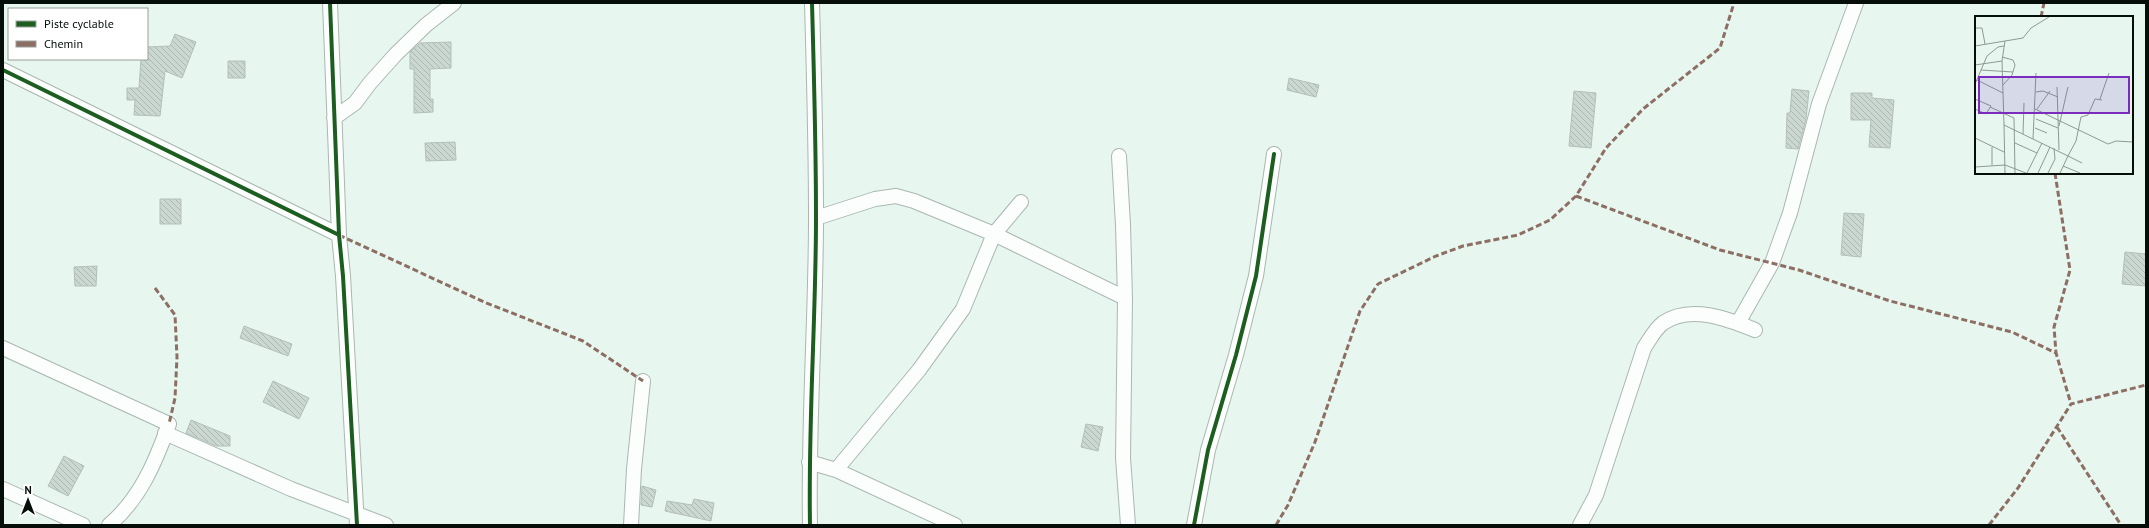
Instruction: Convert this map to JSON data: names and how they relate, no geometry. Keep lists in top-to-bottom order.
{
  "legend": ["Piste cyclable", "Chemin"],
  "north": "top"
}
